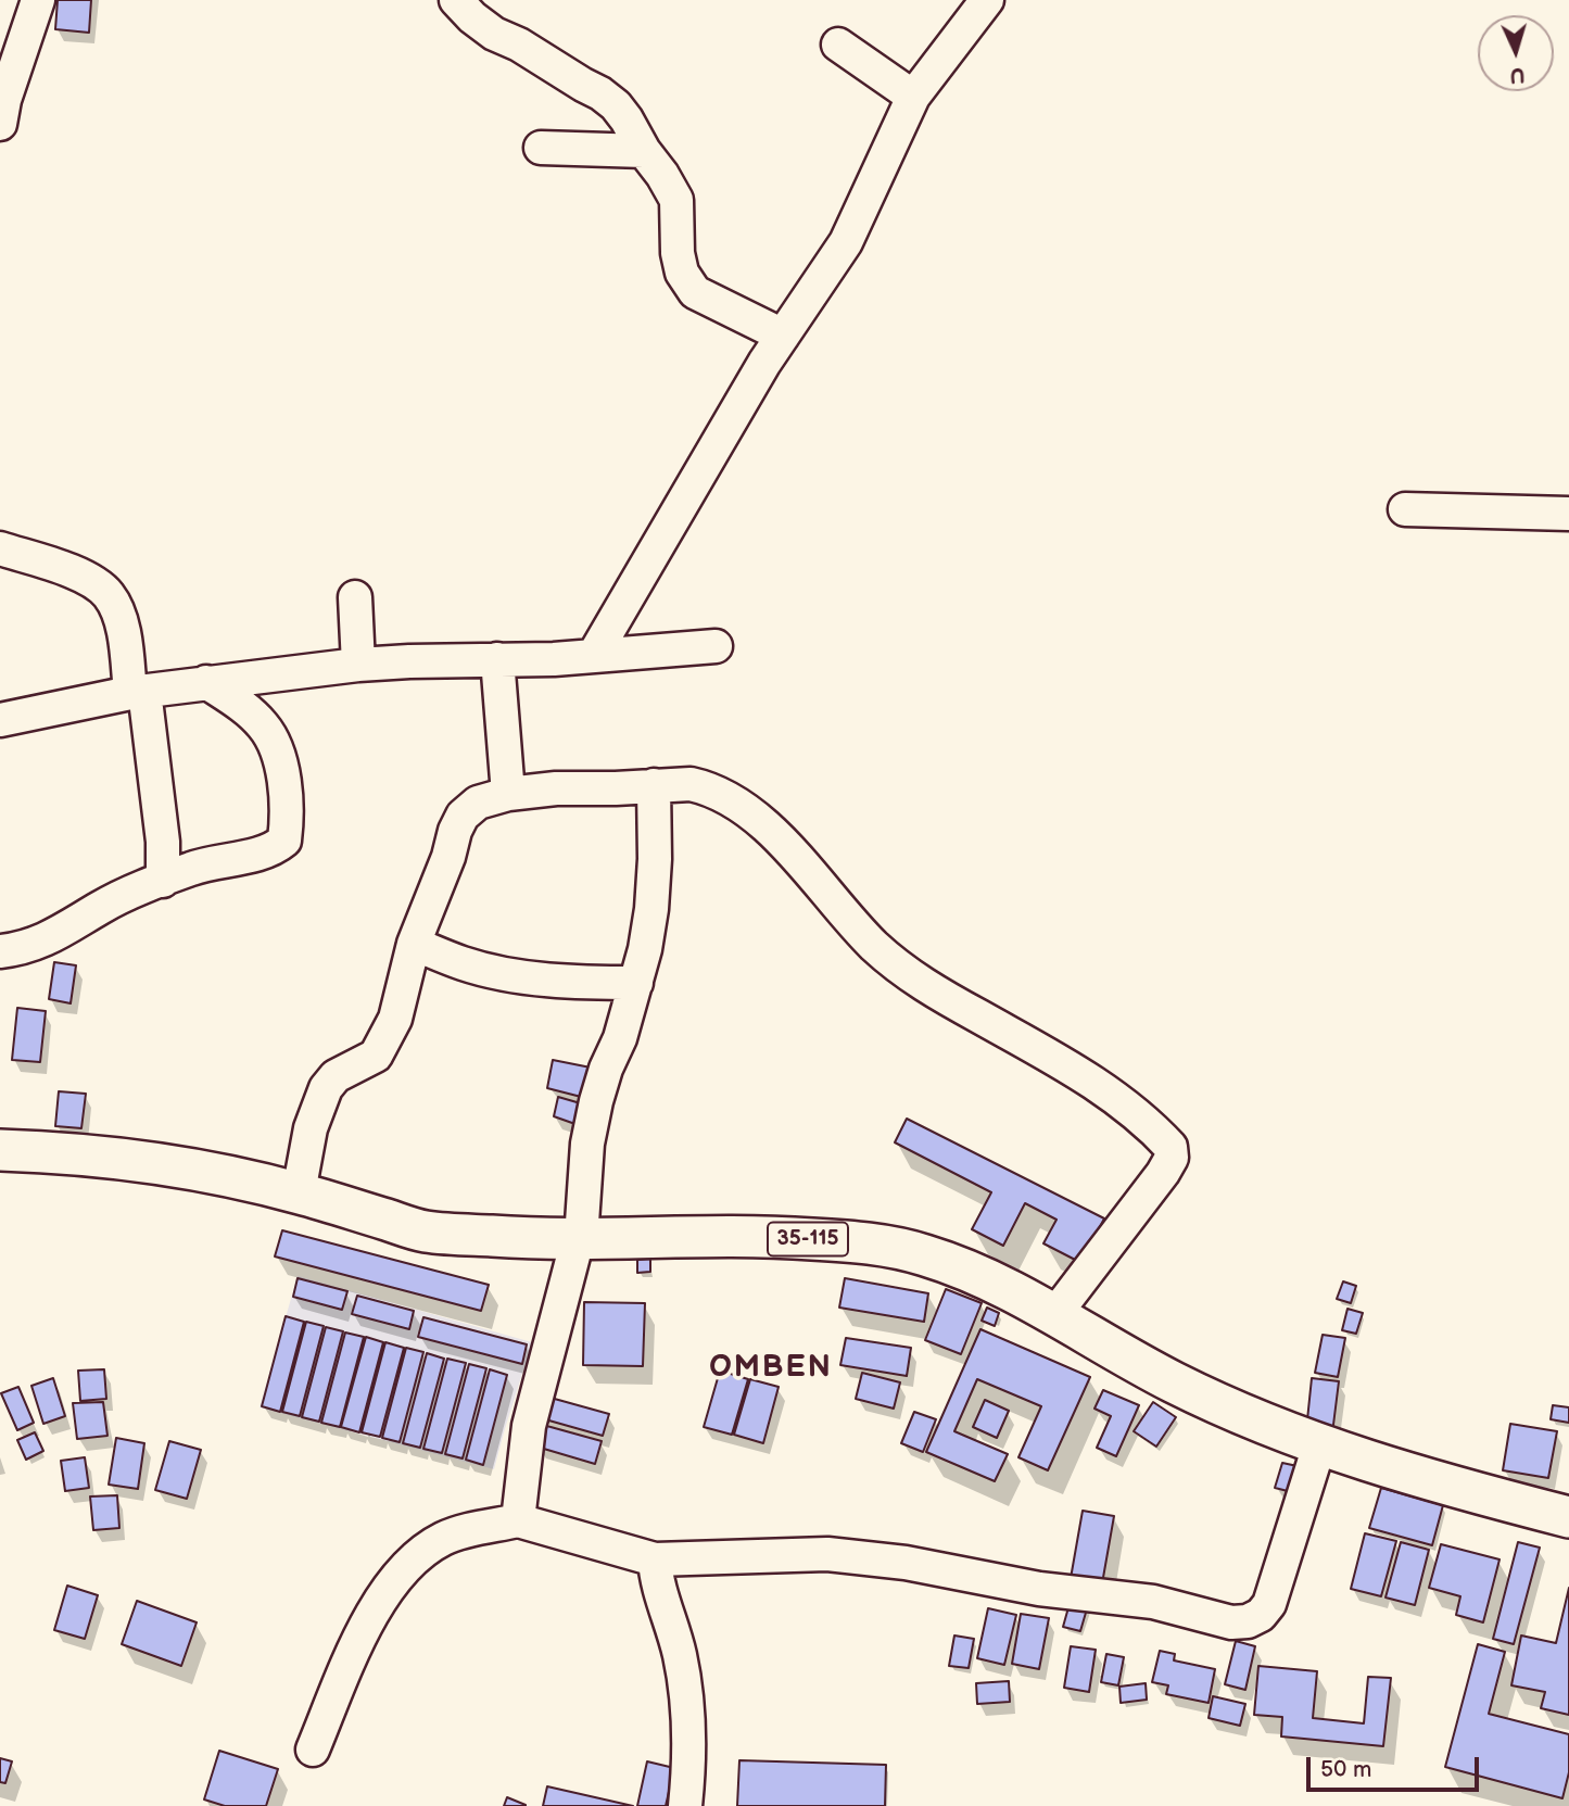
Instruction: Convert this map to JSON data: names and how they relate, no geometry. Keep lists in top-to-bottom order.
{
  "streets": {
    "main road": ["35-115"]
  },
  "districts": ["OMBEN"],
  "scale_bar": "50 m",
  "north": "bottom"
}
